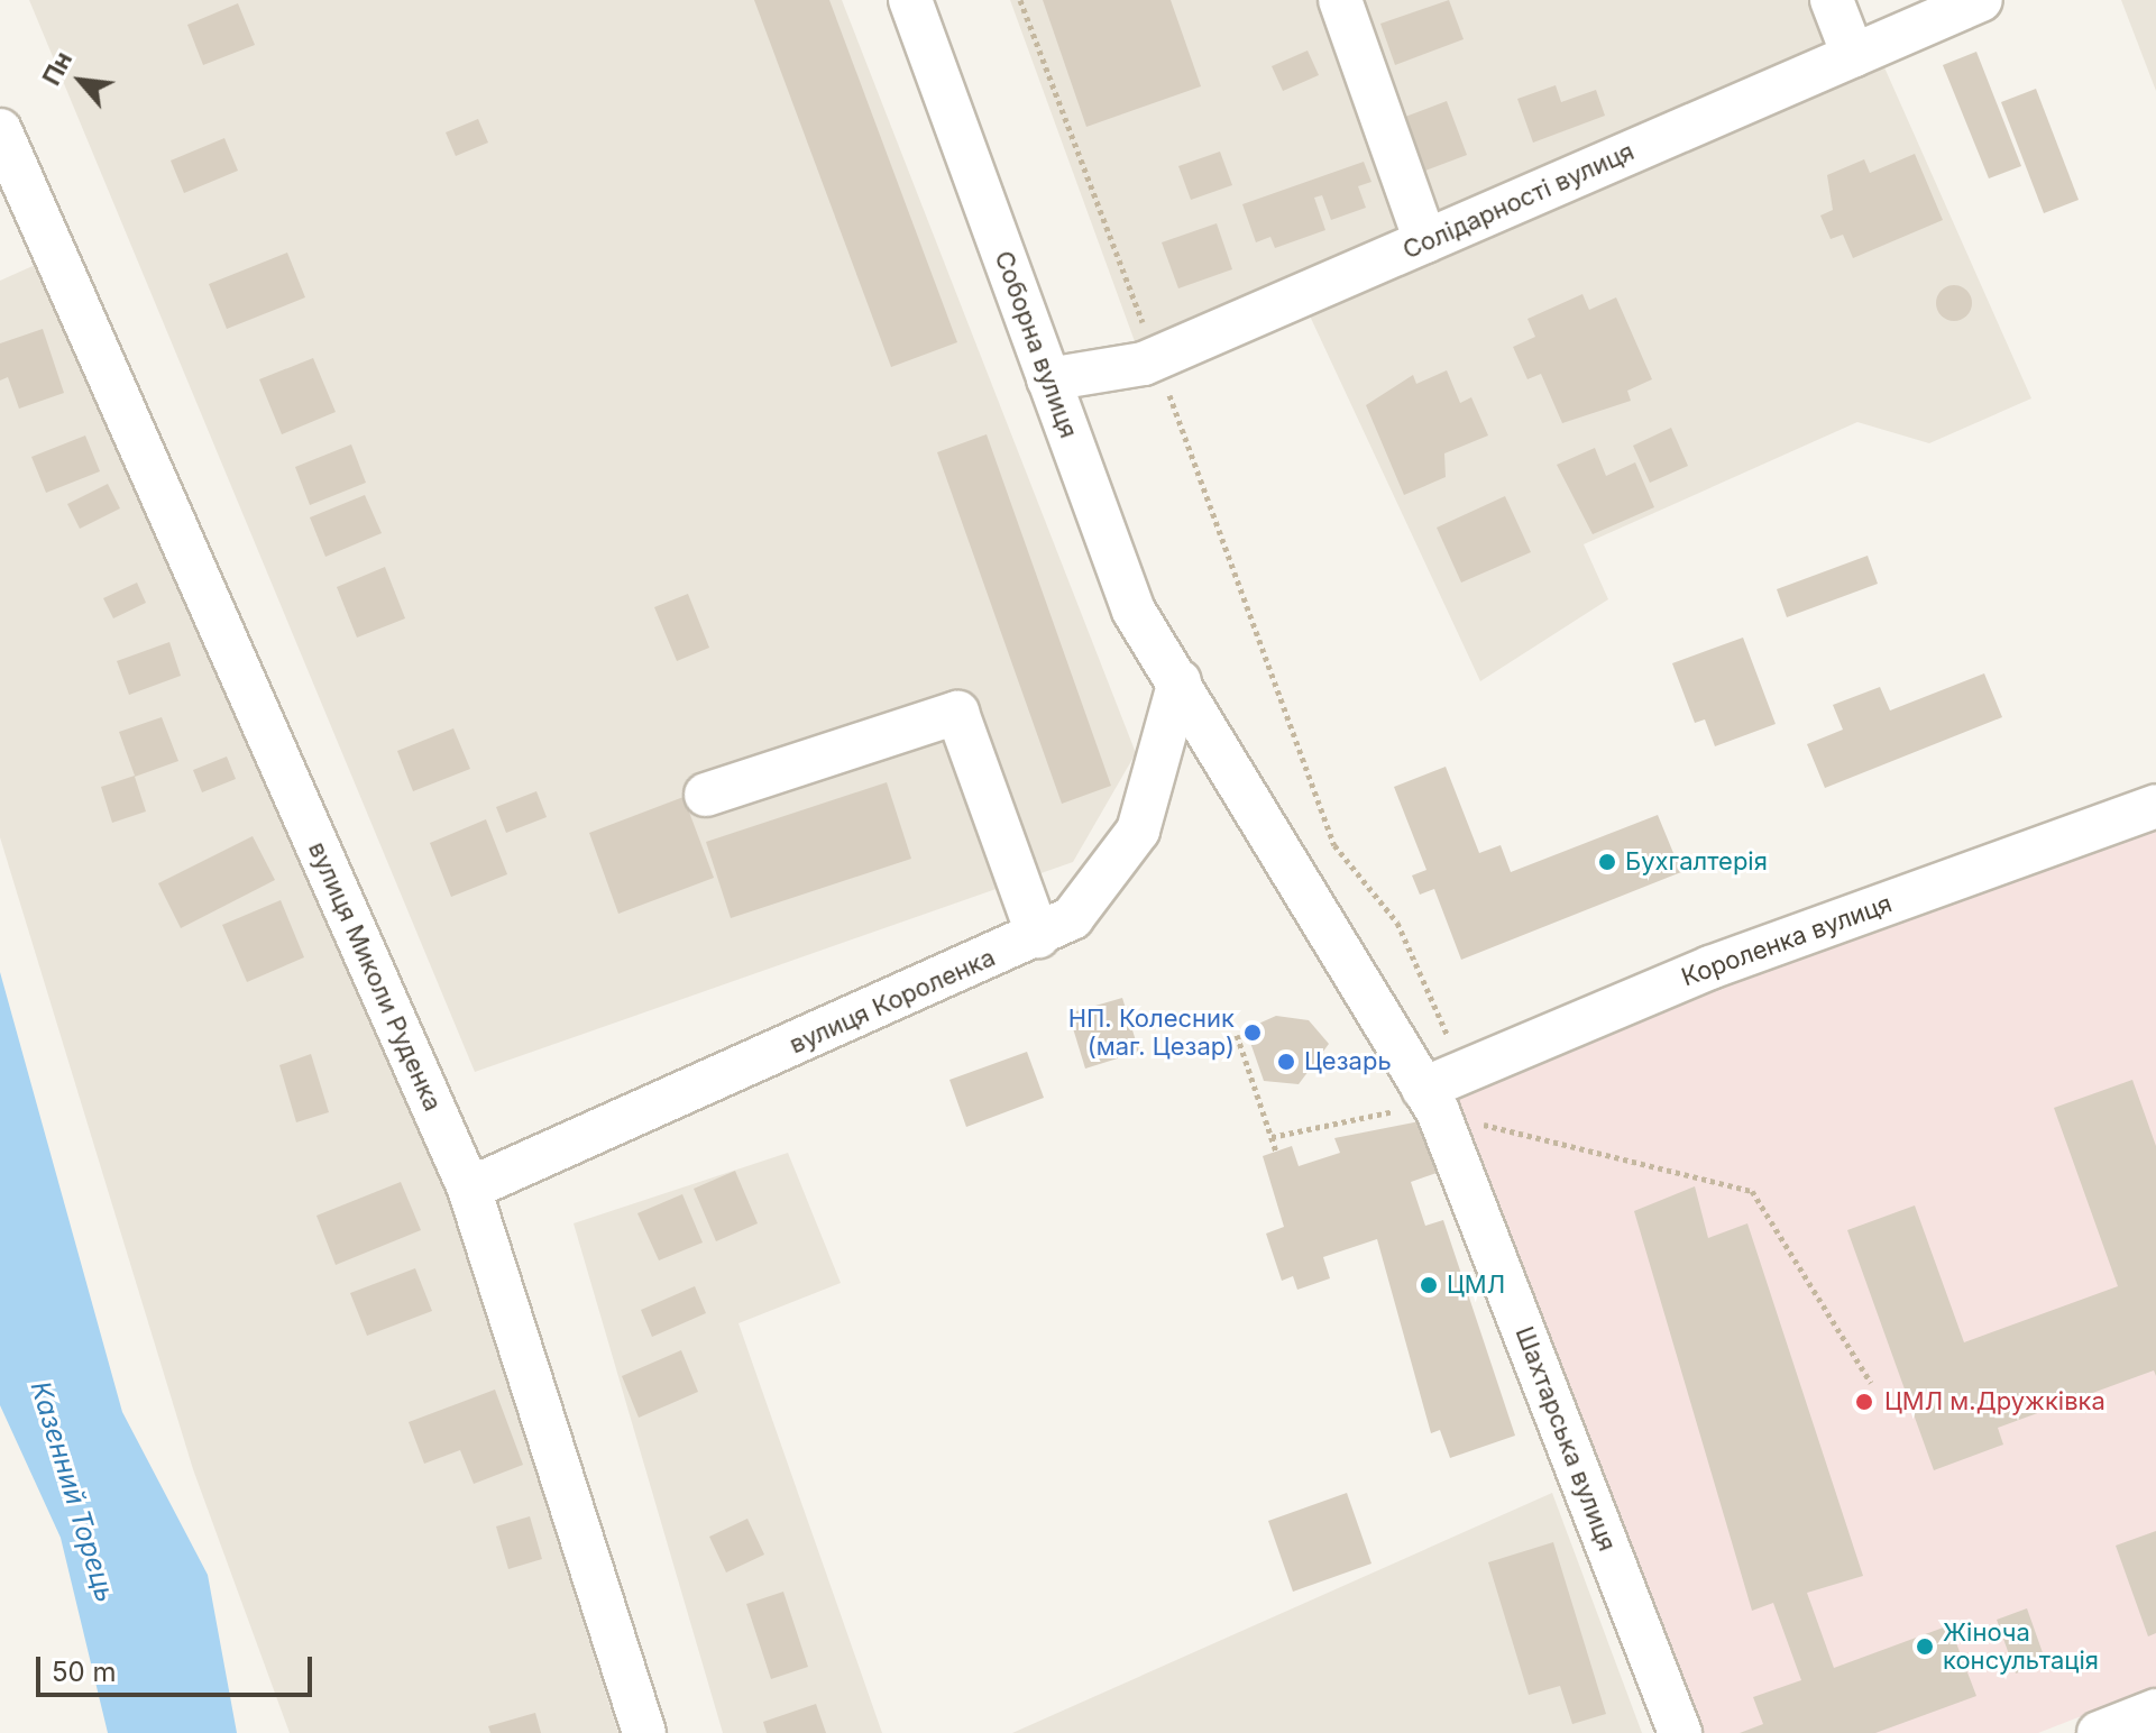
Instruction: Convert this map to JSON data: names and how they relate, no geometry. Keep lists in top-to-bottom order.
{
  "streets": {
    "street": [
      "Солідарності вулиця",
      "Соборна вулиця",
      "Короленка вулиця",
      "вулиця Миколи Руденка",
      "вулиця Короленка",
      "Шахтарська вулиця"
    ]
  },
  "crossings": [
    ["Солідарності вулиця", "Соборна вулиця"],
    ["Соборна вулиця", "вулиця Короленка"],
    ["Соборна вулиця", "Шахтарська вулиця"],
    ["Короленка вулиця", "Шахтарська вулиця"],
    ["вулиця Миколи Руденка", "вулиця Короленка"],
    ["вулиця Короленка", "Шахтарська вулиця"]
  ],
  "water": ["Казенний Торець"],
  "places": [
    "Бухгалтерія",
    "НП. Колесник (маг. Цезар)",
    "Цезарь",
    "ЦМЛ",
    "ЦМЛ м.Дружківка",
    "Жіноча консультація"
  ],
  "scale_bar": "50 m",
  "north": "top left"
}
